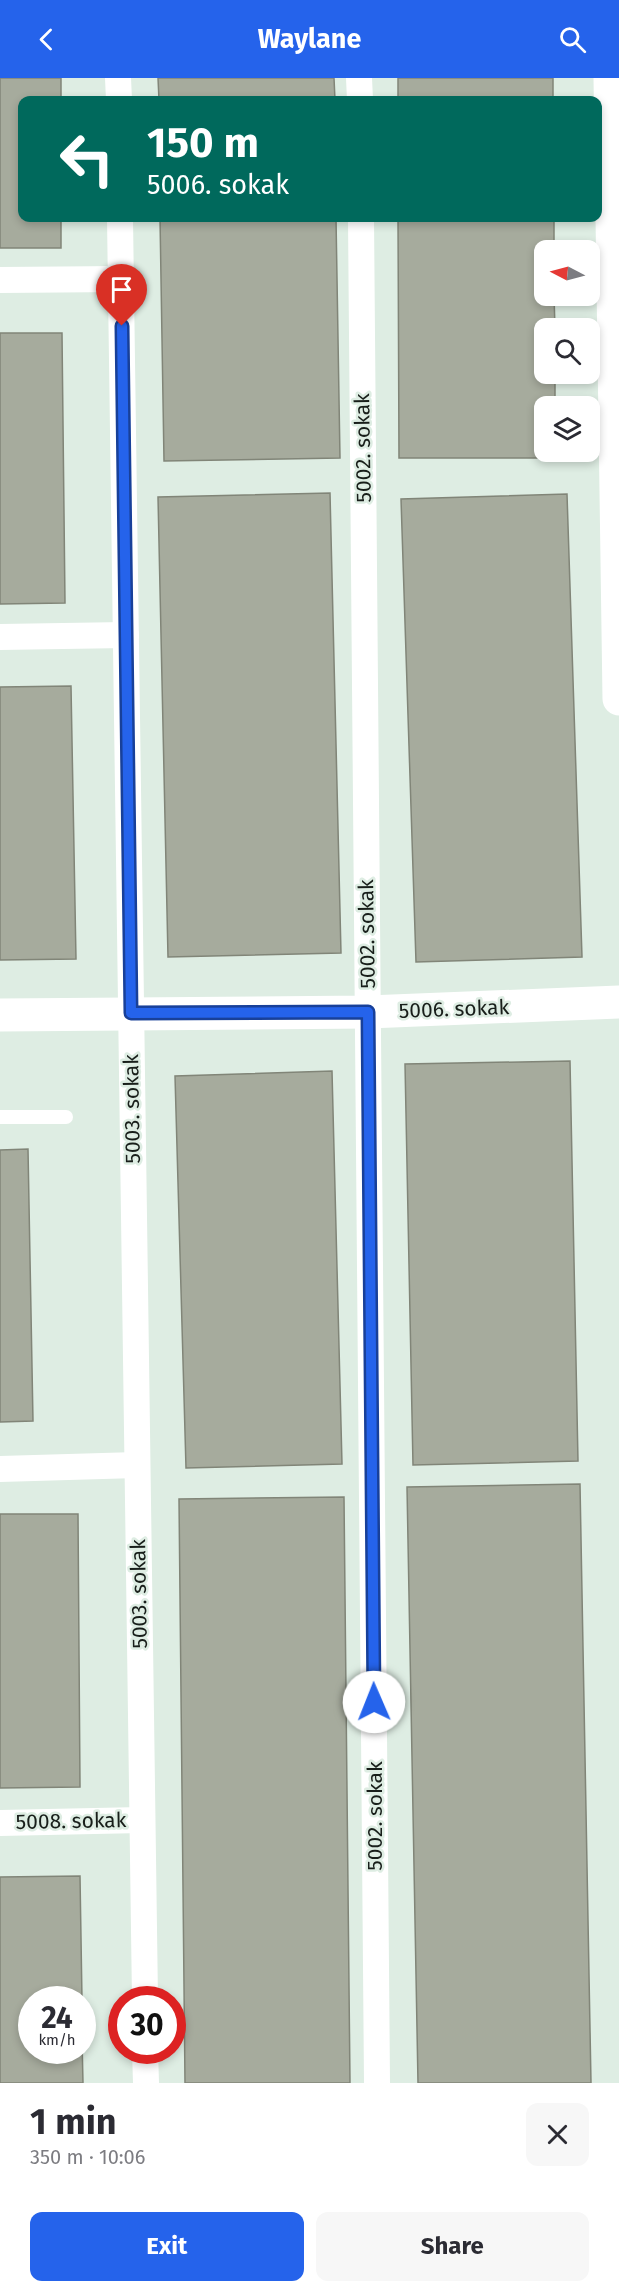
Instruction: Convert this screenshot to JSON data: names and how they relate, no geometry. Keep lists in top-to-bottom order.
{
  "streets": {
    "street": [
      "5002. sokak",
      "5006. sokak",
      "5003. sokak",
      "5008. sokak"
    ]
  },
  "crossings": [
    ["5002. sokak", "5006. sokak"],
    ["5006. sokak", "5003. sokak"],
    ["5003. sokak", "5008. sokak"]
  ],
  "north": "left",
  "page": {
    "header": "Waylane",
    "turn": ["150 m", "5006. sokak"],
    "speed": "24 km/h",
    "limit": "30",
    "heading": ["1 min", "350 m · 10:06"],
    "buttons": ["Exit", "Share"]
  }
}
